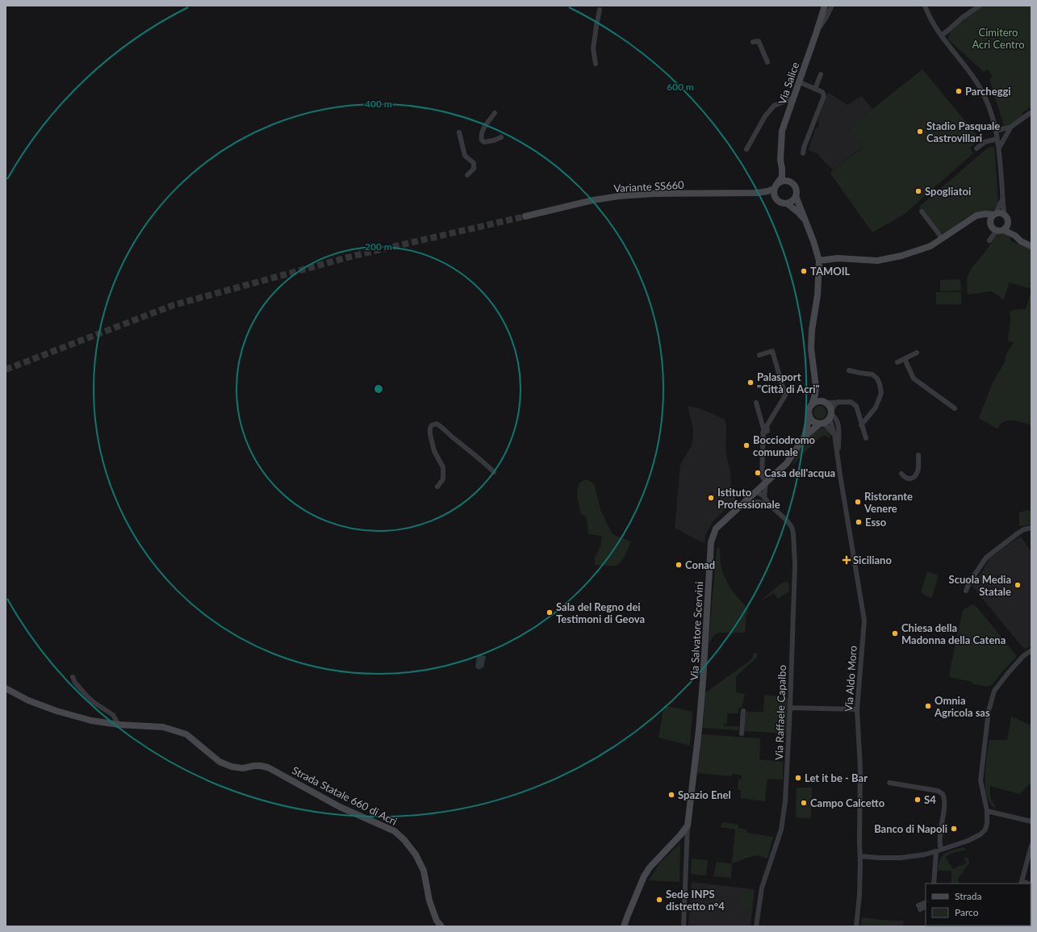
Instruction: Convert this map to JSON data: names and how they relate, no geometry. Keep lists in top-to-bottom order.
{
  "streets": {
    "main road": [
      "Via Salice",
      "Variante SS660",
      "Via Salvatore Scervini",
      "Strada Statale 660 di Acri"
    ],
    "street": ["Via Aldo Moro", "Via Raffaele Capalbo"]
  },
  "parks": ["Cimitero Acri Centro"],
  "places": {
    "other": [
      "Parcheggi",
      "Stadio Pasquale Castrovillari",
      "Spogliatoi",
      "TAMOIL",
      "Palasport \"Città di Acri\"",
      "Bocciodromo comunale",
      "Casa dell'acqua",
      "Istituto Professionale",
      "Ristorante Venere",
      "Esso",
      "Conad",
      "Scuola Media Statale",
      "Sala del Regno dei Testimoni di Geova",
      "Chiesa della Madonna della Catena",
      "Omnia Agricola sas",
      "Let it be - Bar",
      "Spazio Enel",
      "S4",
      "Campo Calcetto",
      "Banco di Napoli",
      "Sede INPS distretto n°4"
    ],
    "health": ["Siciliano"]
  },
  "legend": ["Strada", "Parco"],
  "rings": ["600 m", "400 m", "200 m"]
}
